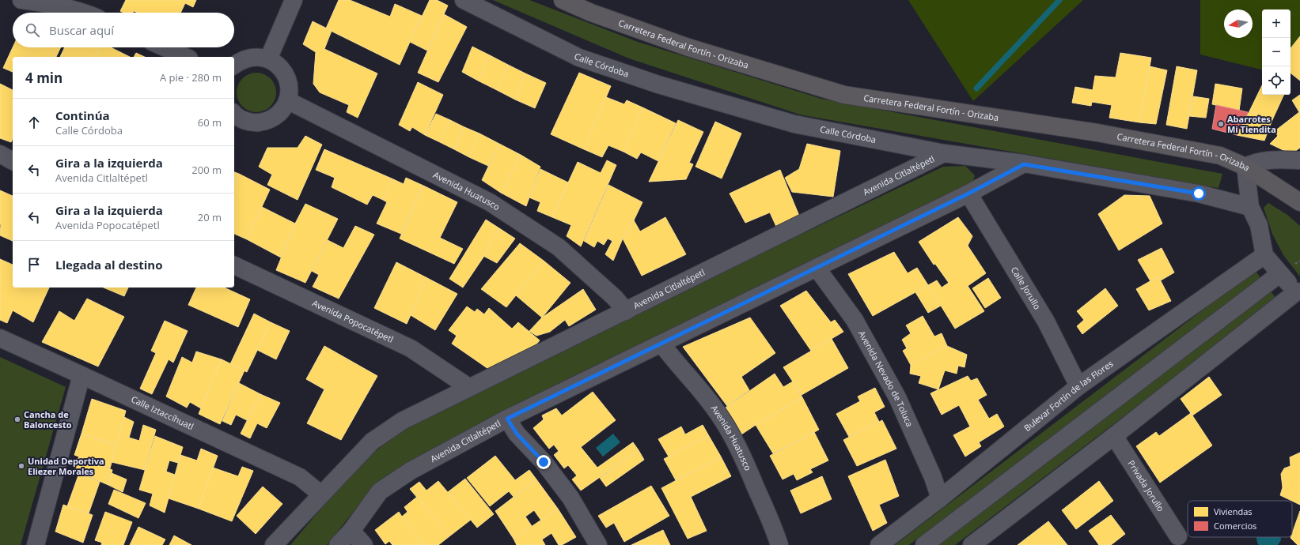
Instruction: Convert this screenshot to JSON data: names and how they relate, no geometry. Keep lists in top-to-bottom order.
{
  "streets": {
    "main road": ["Carretera Federal Fortín - Orizaba"],
    "street": [
      "Calle Córdoba",
      "Avenida Citlaltépetl",
      "Avenida Huatusco",
      "Calle Jorullo",
      "Avenida Popocatépetl",
      "Avenida Nevado de Toluca",
      "Bulevar Fortín de las Flores",
      "Calle Iztaccíhuatl",
      "Privada Jorullo"
    ]
  },
  "crossings": [
    ["Calle Córdoba", "Avenida Citlaltépetl"],
    ["Avenida Citlaltépetl", "Avenida Huatusco"],
    ["Avenida Citlaltépetl", "Calle Jorullo"],
    ["Avenida Citlaltépetl", "Avenida Popocatépetl"],
    ["Avenida Citlaltépetl", "Avenida Nevado de Toluca"],
    ["Avenida Citlaltépetl", "Calle Iztaccíhuatl"],
    ["Calle Jorullo", "Bulevar Fortín de las Flores"],
    ["Avenida Nevado de Toluca", "Bulevar Fortín de las Flores"]
  ],
  "places": ["Abarrotes Mi Tiendita", "Cancha de Baloncesto", "Unidad Deportiva Eliezer Morales"],
  "legend": ["Viviendas", "Comercios"],
  "north": "left",
  "page": {
    "map_buttons": ["+", "−"],
    "search": "Buscar aquí",
    "heading": ["4 min", "A pie · 280 m"],
    "list": [
      ["Continúa", "Calle Córdoba", "60 m"],
      ["Gira a la izquierda", "Avenida Citlaltépetl", "200 m"],
      ["Gira a la izquierda", "Avenida Popocatépetl", "20 m"],
      "Llegada al destino"
    ]
  }
}
